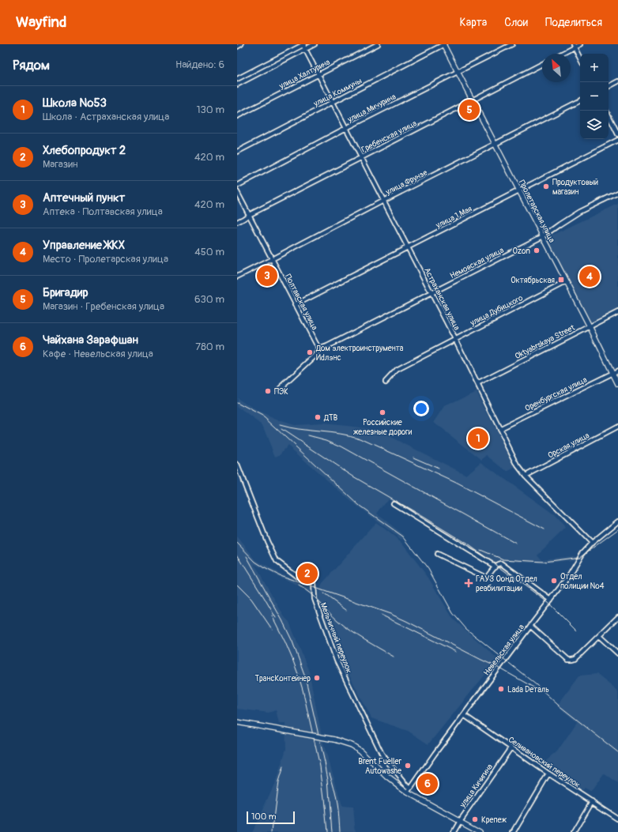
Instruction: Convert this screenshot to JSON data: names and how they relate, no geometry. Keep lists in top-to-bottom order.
{
  "streets": {
    "main road": ["Пролетарская улица"],
    "street": [
      "улица Халтурина",
      "улица Коммуны",
      "улица Мичурина",
      "Гребенская улица",
      "улица Фрунзе",
      "улица 1 Мая",
      "Немовская улица",
      "Астраханская улица",
      "Полтавская улица",
      "улица Дубицкого",
      "Oktyabrskaya Street",
      "Оренбургская улица",
      "Орская улица",
      "Мельничный переулок",
      "Невельская улица",
      "Селивановский переулок",
      "улица Кичигина"
    ]
  },
  "crossings": [
    ["улица Халтурина", "Астраханская улица"],
    ["улица Коммуны", "Пролетарская улица"],
    ["улица Коммуны", "Астраханская улица"],
    ["улица Мичурина", "Пролетарская улица"],
    ["улица Мичурина", "Астраханская улица"],
    ["Гребенская улица", "Пролетарская улица"],
    ["Гребенская улица", "Астраханская улица"],
    ["Гребенская улица", "Полтавская улица"],
    ["улица Фрунзе", "Пролетарская улица"],
    ["улица Фрунзе", "Астраханская улица"],
    ["улица Фрунзе", "Полтавская улица"],
    ["Пролетарская улица", "улица 1 Мая"],
    ["Пролетарская улица", "Немовская улица"],
    ["Пролетарская улица", "улица Дубицкого"],
    ["Пролетарская улица", "Oktyabrskaya Street"],
    ["Пролетарская улица", "Оренбургская улица"],
    ["улица 1 Мая", "Астраханская улица"],
    ["улица 1 Мая", "Полтавская улица"],
    ["Немовская улица", "Астраханская улица"],
    ["Немовская улица", "Полтавская улица"],
    ["Астраханская улица", "улица Дубицкого"],
    ["Астраханская улица", "Oktyabrskaya Street"],
    ["Астраханская улица", "Оренбургская улица"],
    ["Астраханская улица", "Орская улица"],
    ["Астраханская улица", "Невельская улица"],
    ["Мельничный переулок", "Невельская улица"],
    ["Невельская улица", "Селивановский переулок"],
    ["Селивановский переулок", "улица Кичигина"]
  ],
  "places": {
    "other": [
      "Продуктовый магазин",
      "Ozon",
      "Дом электроинструмента Иdлэнс",
      "ПЭК",
      "Российские железные дороги",
      "ДТВ",
      "Отдел полиции №4",
      "ТрансКонтейнер",
      "Lada Dеталь",
      "Brent Fueller Autowashe",
      "Крепеж"
    ],
    "transit": ["Октябрьская"],
    "health": ["ГАУЗ Оонд Отдел реабилитации"]
  },
  "scale_bar": "100 m",
  "north": "top left",
  "page": {
    "header": "Wayfind",
    "nav": ["Карта", "Слои", "Поделиться"],
    "heading": ["Рядом", "Найдено: 6"],
    "map_buttons": ["+", "−"],
    "list": [
      {
        "mark": "1",
        "name": "Школа №53",
        "note": "Школа · Астраханская улица",
        "value": "130 m"
      },
      {
        "mark": "2",
        "name": "Хлебопродукт 2",
        "note": "Магазин",
        "value": "420 m"
      },
      {
        "mark": "3",
        "name": "Аптечный пункт",
        "note": "Аптека · Полтавская улица",
        "value": "420 m"
      },
      {
        "mark": "4",
        "name": "Управление ЖКХ",
        "note": "Место · Пролетарская улица",
        "value": "450 m"
      },
      {
        "mark": "5",
        "name": "Бригадир",
        "note": "Магазин · Гребенская улица",
        "value": "630 m"
      },
      {
        "mark": "6",
        "name": "Чайхана Зарафшан",
        "note": "Кафе · Невельская улица",
        "value": "780 m"
      }
    ],
    "pins": [
      "5",
      "3",
      "4",
      "1",
      "2",
      "6"
    ],
    "scale": "100 m"
  }
}
